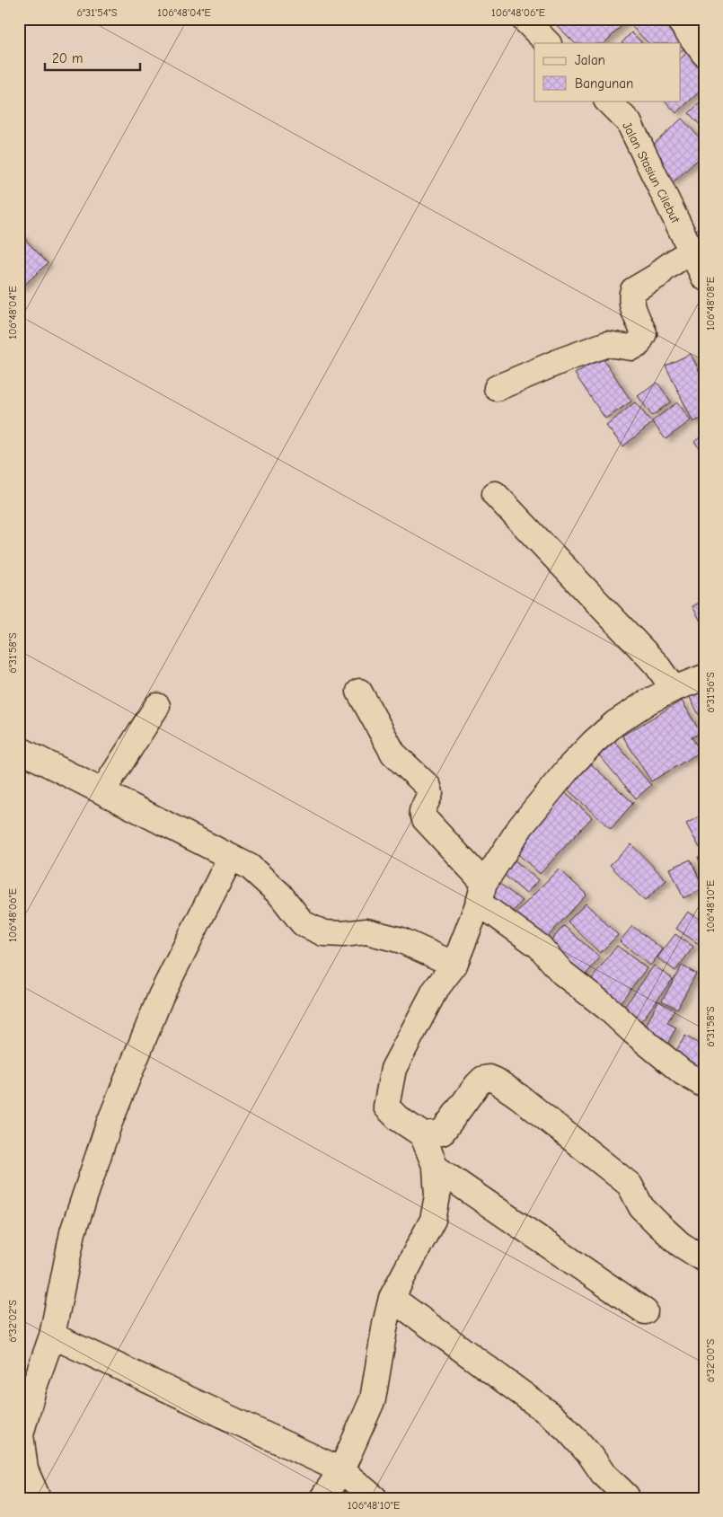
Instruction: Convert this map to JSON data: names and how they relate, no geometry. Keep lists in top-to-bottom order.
{
  "streets": {
    "street": ["Jalan Stasiun Cilebut"]
  },
  "legend": ["Jalan", "Bangunan"],
  "scale_bar": "20 m",
  "coordinates": [
    "6°31'54\"S",
    "106°48'04\"E",
    "106°48'06\"E",
    "106°48'08\"E",
    "6°31'58\"S",
    "6°31'56\"S",
    "106°48'10\"E",
    "6°32'02\"S",
    "6°32'00\"S"
  ]
}
